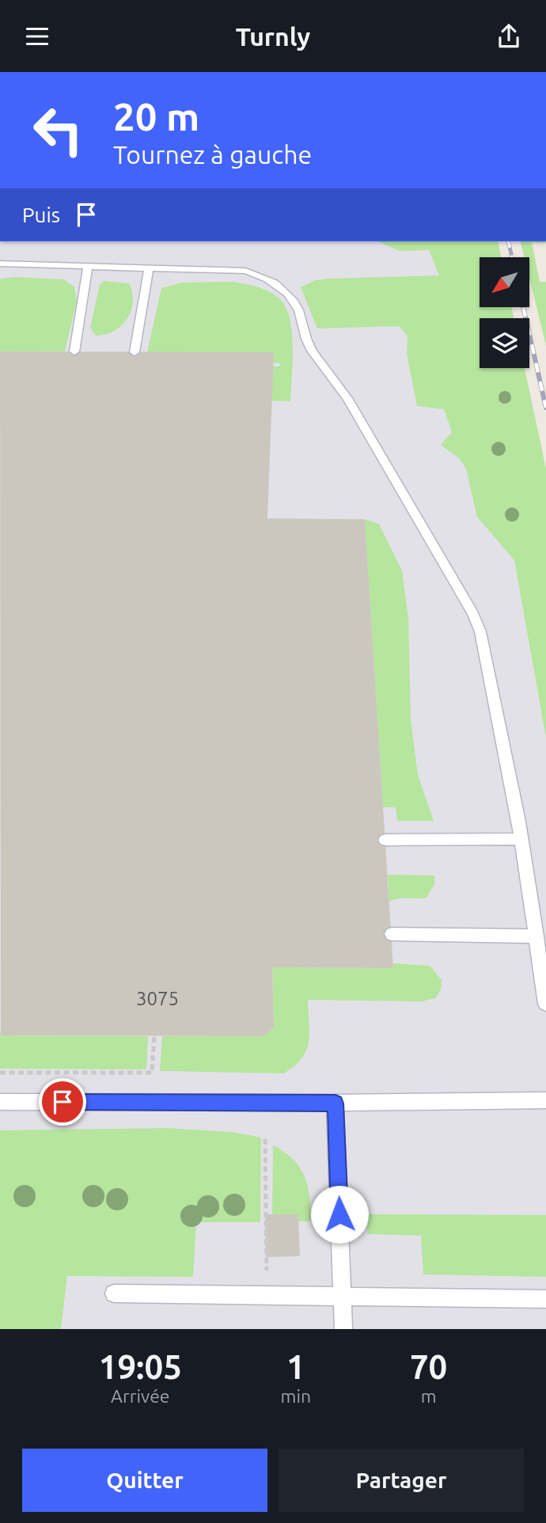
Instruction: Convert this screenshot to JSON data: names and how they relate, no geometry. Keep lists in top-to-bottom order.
{
  "house_numbers": ["3075"],
  "north": "bottom left",
  "page": {
    "header": "Turnly",
    "turn": ["20 m", "Tournez à gauche"],
    "then": "Puis",
    "eta": [
      "19:05",
      "Arrivée",
      "1",
      "min",
      "70",
      "m"
    ],
    "buttons": ["Quitter", "Partager"]
  }
}
